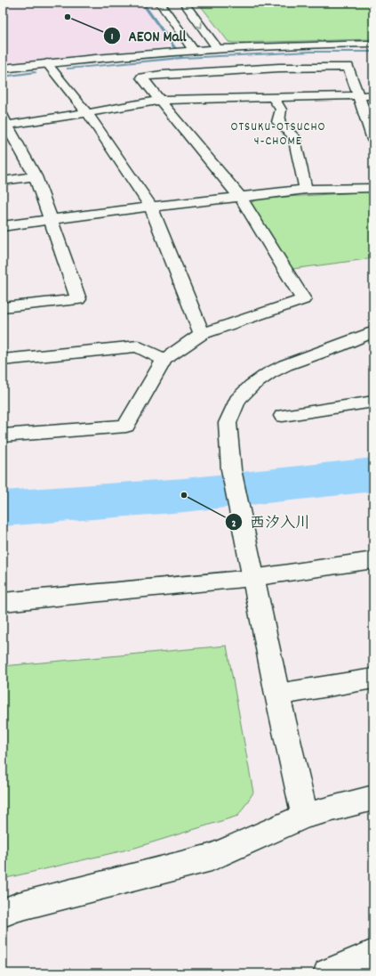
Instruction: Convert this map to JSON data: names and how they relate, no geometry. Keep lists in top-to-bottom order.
{
  "districts": ["OTSUKU-OTSUCHO 4-CHOME"],
  "places": ["AEON Mall", "西汐入川"]
}
